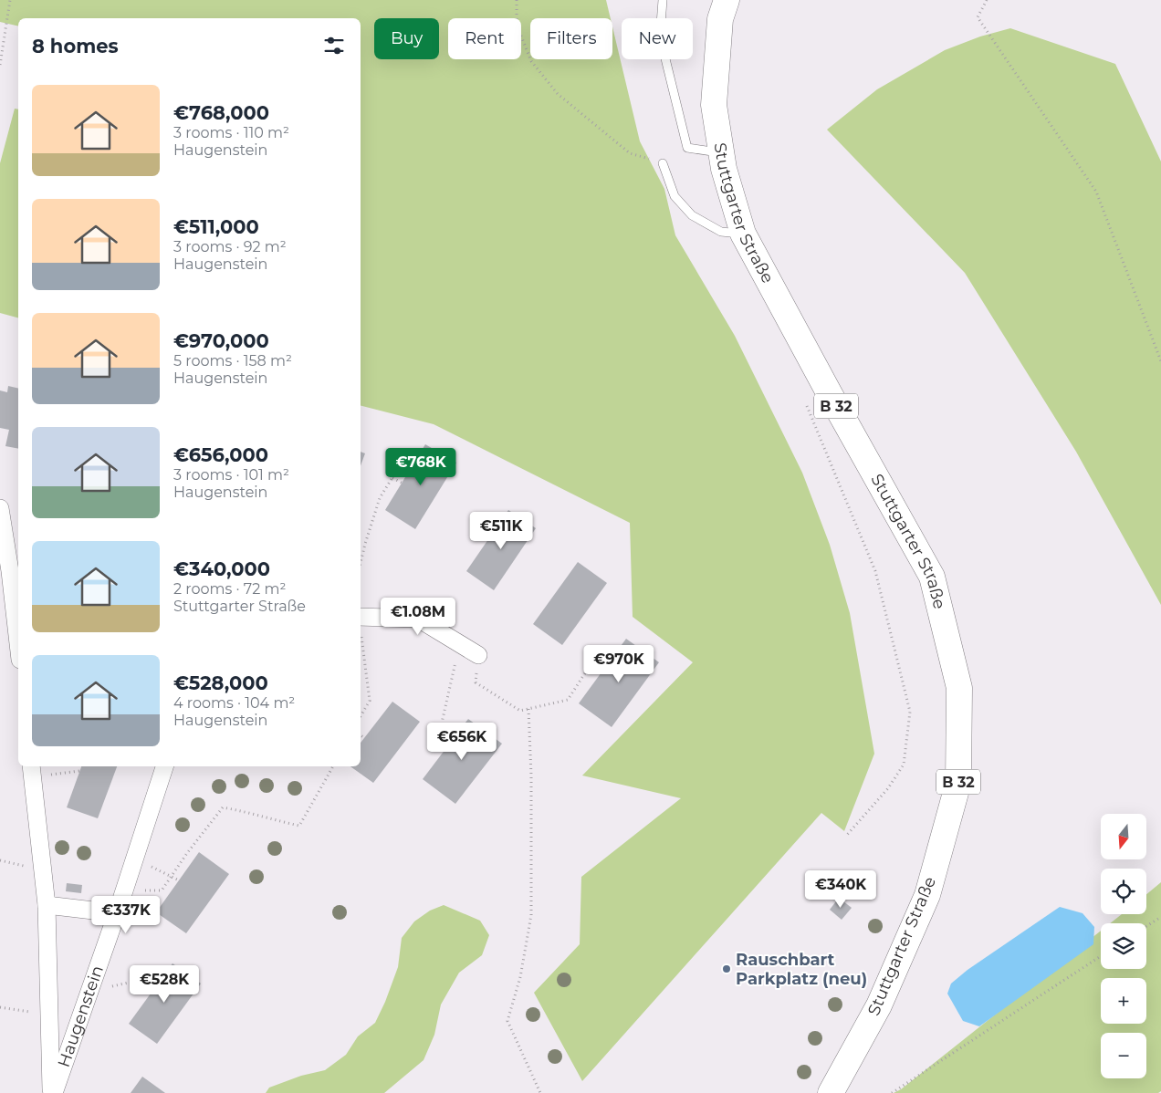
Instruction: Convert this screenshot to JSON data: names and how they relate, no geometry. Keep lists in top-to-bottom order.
{
  "streets": {
    "main road": ["Stuttgarter Straße", "B 32"],
    "street": ["Haugenstein"]
  },
  "places": ["Rauschbart Parkplatz (neu)"],
  "north": "bottom",
  "page": {
    "chip": [
      "Buy",
      "Rent",
      "Filters",
      "New"
    ],
    "heading": "8 homes",
    "list": [
      {
        "name": "€768,000",
        "note": "3 rooms · 110 m² · Haugenstein"
      },
      {
        "name": "€511,000",
        "note": "3 rooms · 92 m² · Haugenstein"
      },
      {
        "name": "€970,000",
        "note": "5 rooms · 158 m² · Haugenstein"
      },
      {
        "name": "€656,000",
        "note": "3 rooms · 101 m² · Haugenstein"
      },
      {
        "name": "€340,000",
        "note": "2 rooms · 72 m² · Stuttgarter Straße"
      },
      {
        "name": "€528,000",
        "note": "4 rooms · 104 m² · Haugenstein"
      }
    ],
    "price": [
      "€768K",
      "€511K",
      "€1.08M",
      "€970K",
      "€656K",
      "€340K",
      "€337K",
      "€528K"
    ],
    "map_buttons": ["+", "−"]
  }
}
